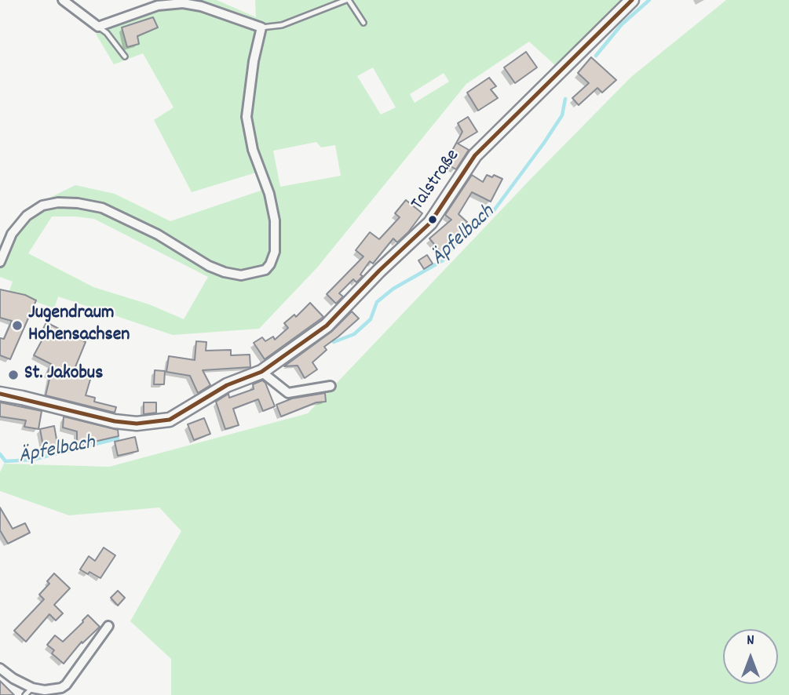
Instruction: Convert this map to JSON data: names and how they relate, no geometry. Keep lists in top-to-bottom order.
{
  "streets": {
    "street": ["Talstraße"]
  },
  "water": ["Äpfelbach"],
  "places": ["Jugendraum Hohensachsen", "St. Jakobus"],
  "north": "top"
}
